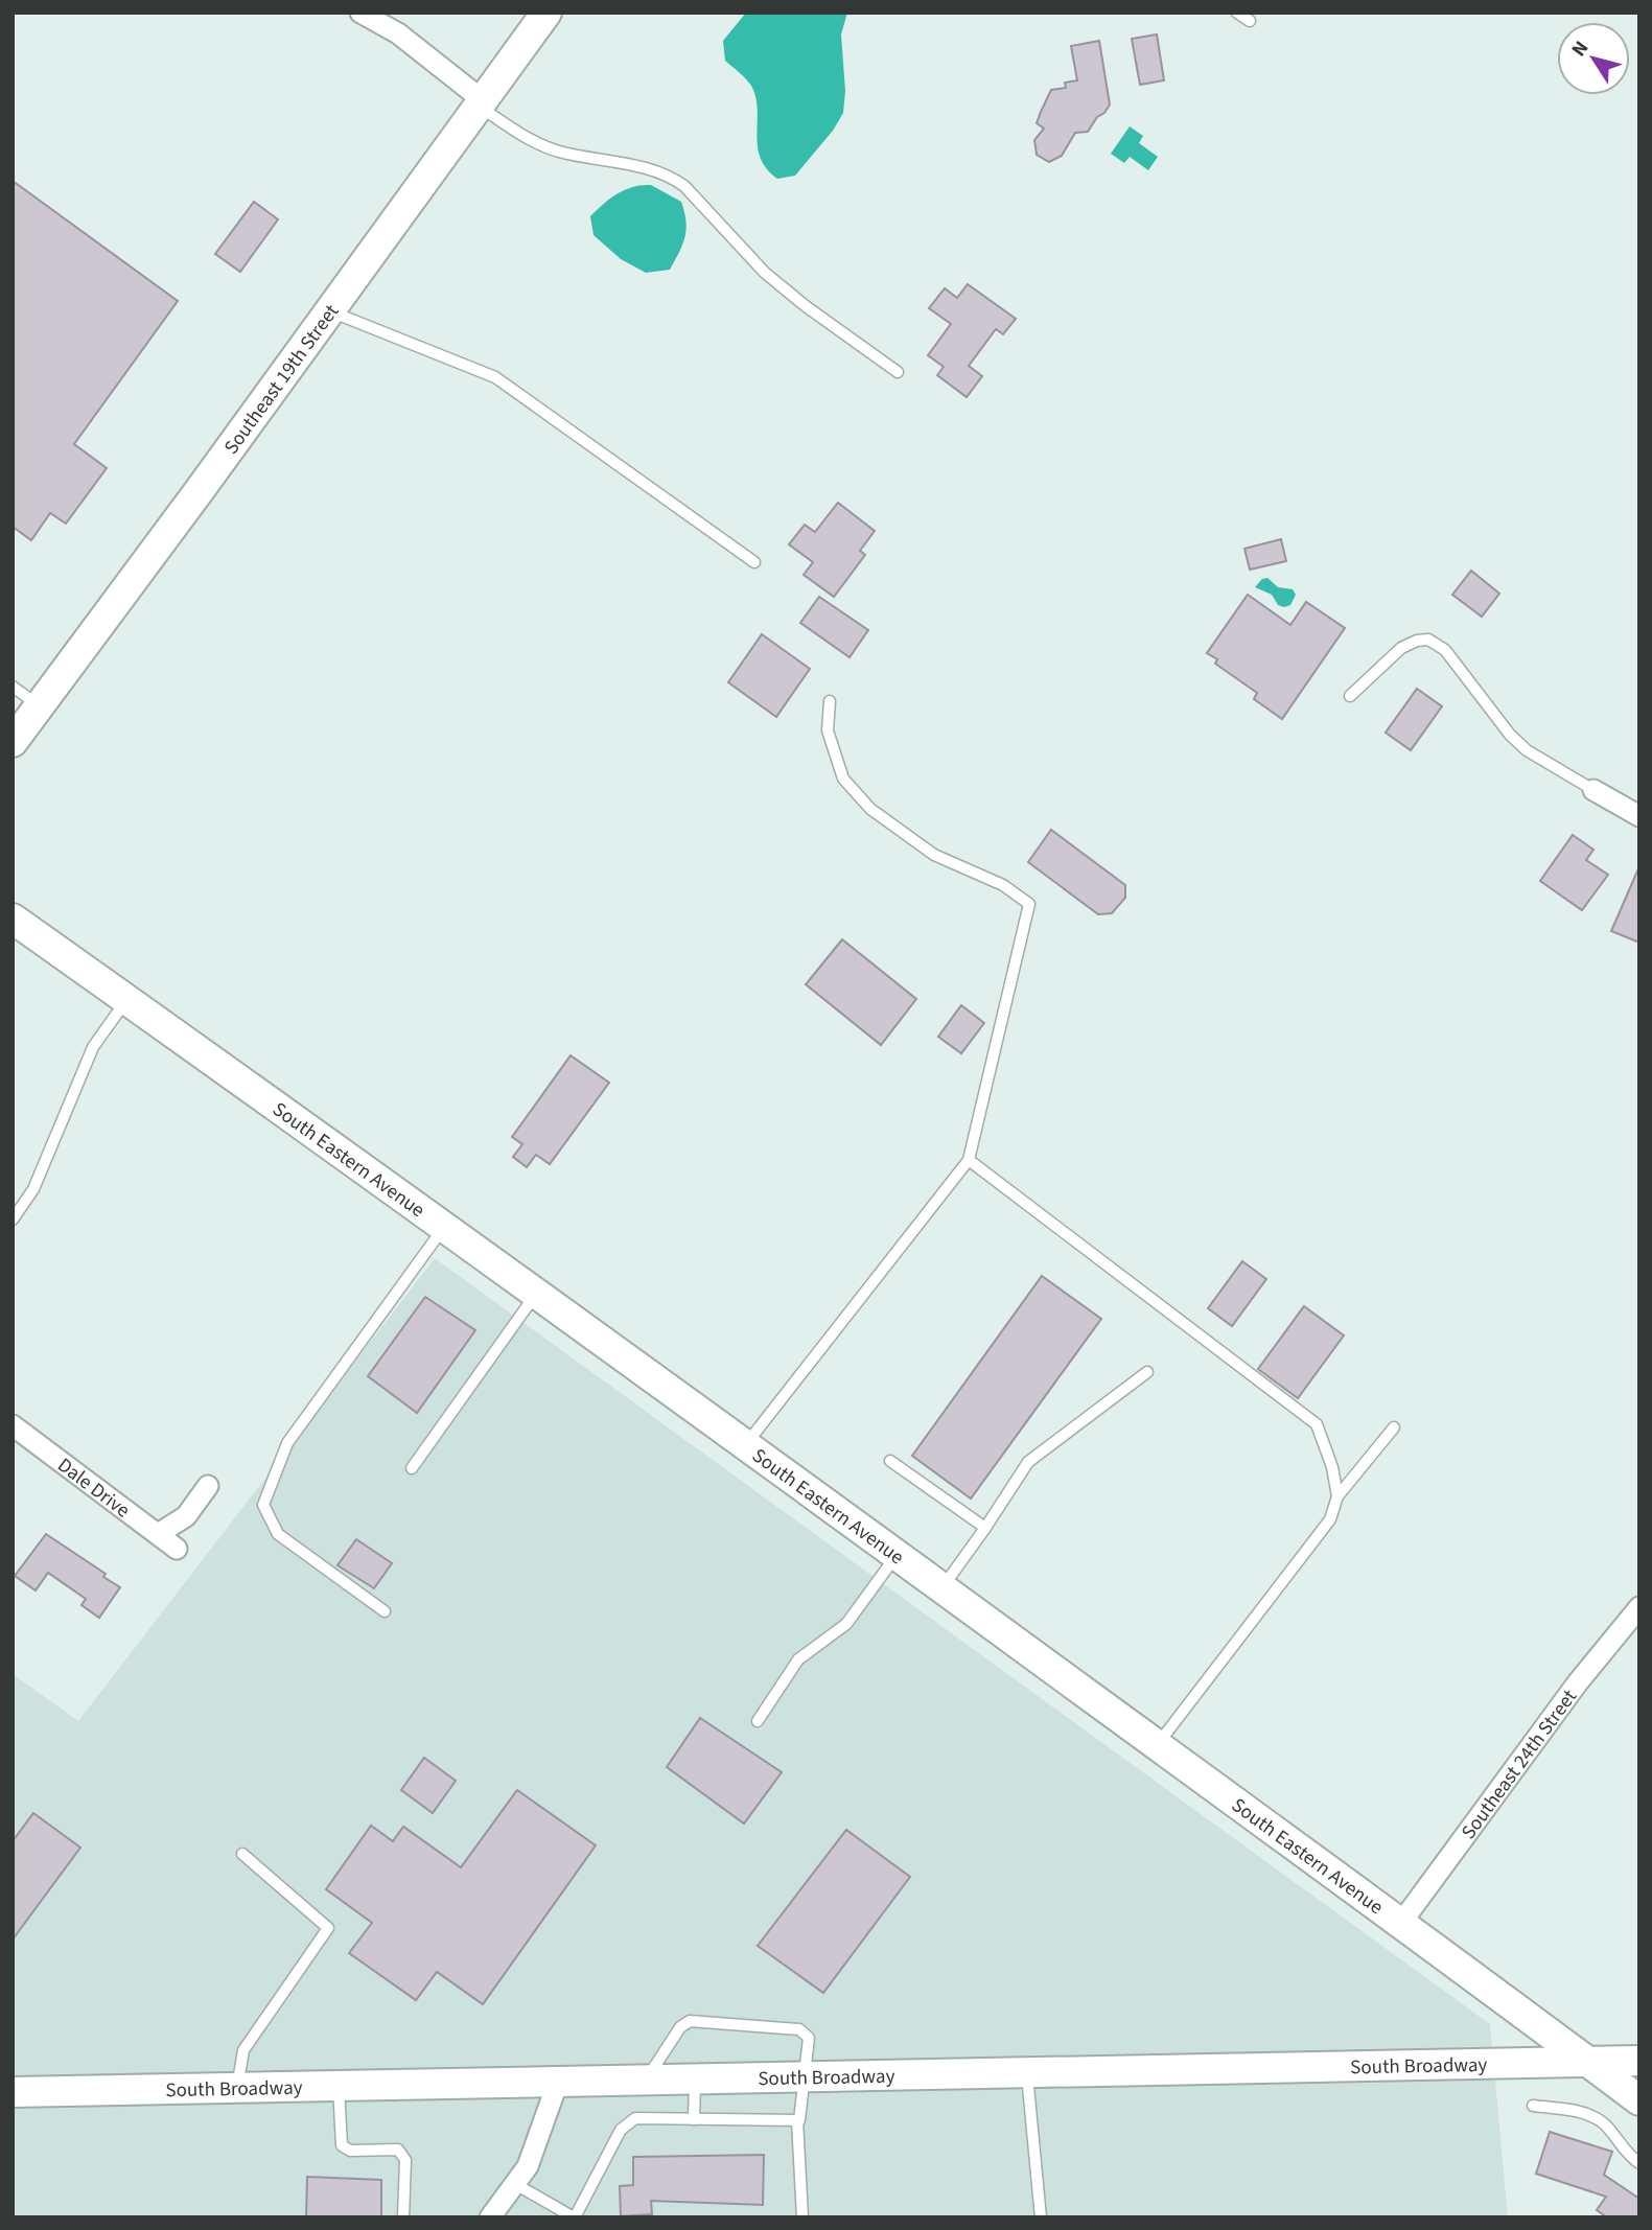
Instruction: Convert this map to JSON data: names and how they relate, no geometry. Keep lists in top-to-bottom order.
{
  "streets": {
    "street": [
      "Southeast 19th Street",
      "South Eastern Avenue",
      "Dale Drive",
      "Southeast 24th Street",
      "South Broadway"
    ]
  },
  "crossings": [
    ["South Eastern Avenue", "Southeast 24th Street"],
    ["South Eastern Avenue", "South Broadway"]
  ],
  "north": "top left"
}
